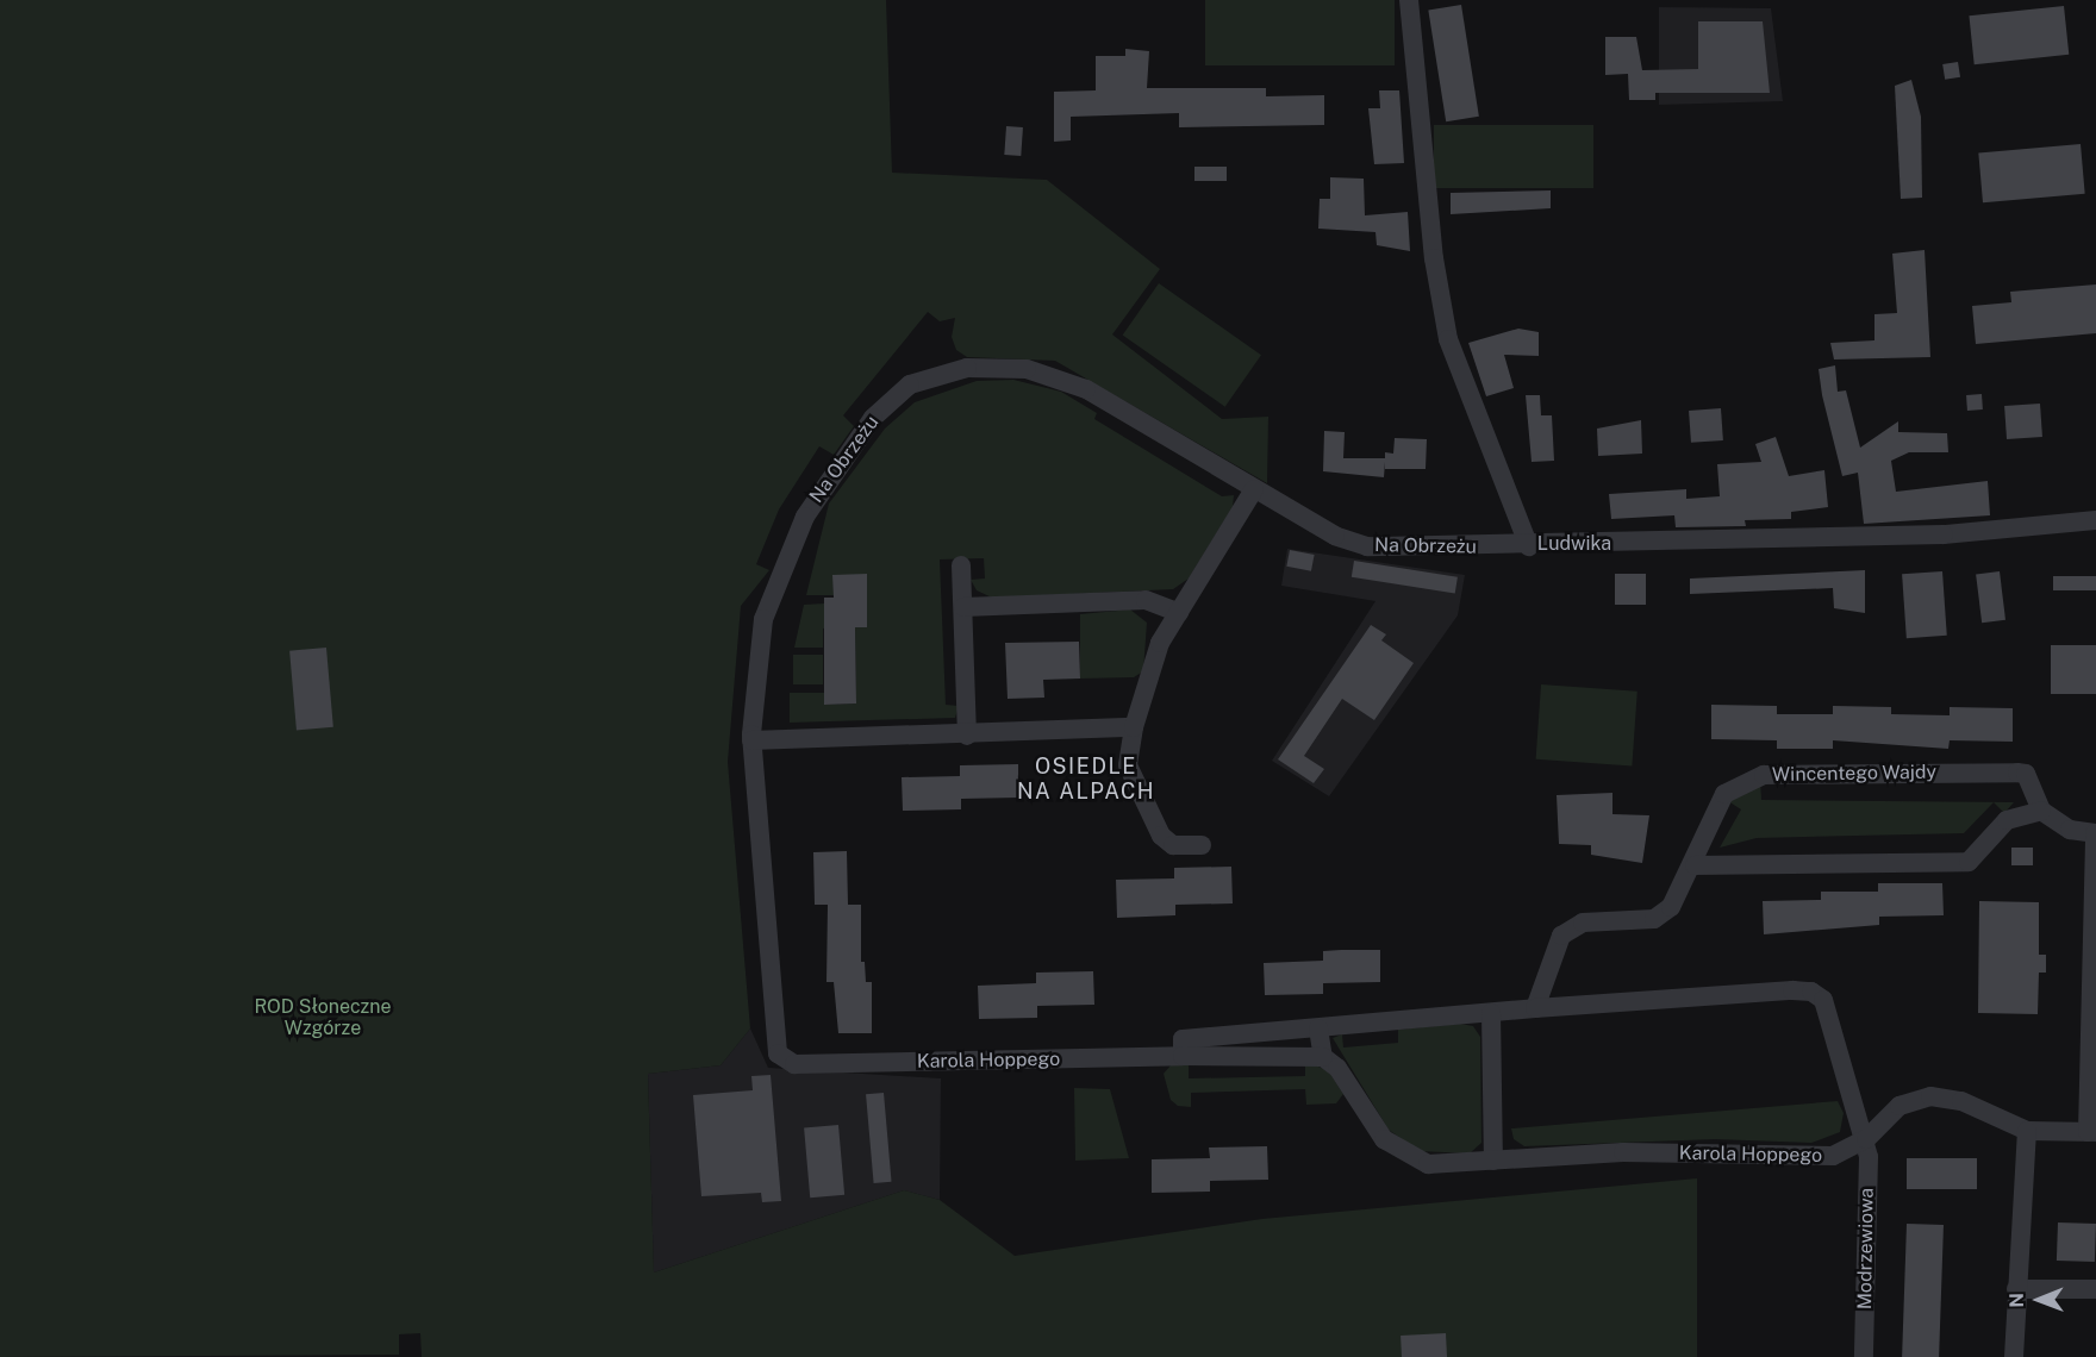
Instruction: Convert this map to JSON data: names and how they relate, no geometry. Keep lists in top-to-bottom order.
{
  "streets": {
    "street": [
      "Na Obrzeżu",
      "Ludwika",
      "Wincentego Wajdy",
      "Karola Hoppego",
      "Modrzewiowa"
    ]
  },
  "crossings": [
    ["Na Obrzeżu", "Ludwika"],
    ["Na Obrzeżu", "Karola Hoppego"],
    ["Karola Hoppego", "Modrzewiowa"]
  ],
  "districts": ["OSIEDLE NA ALPACH"],
  "parks": ["ROD Słoneczne Wzgórze"],
  "north": "left"
}
